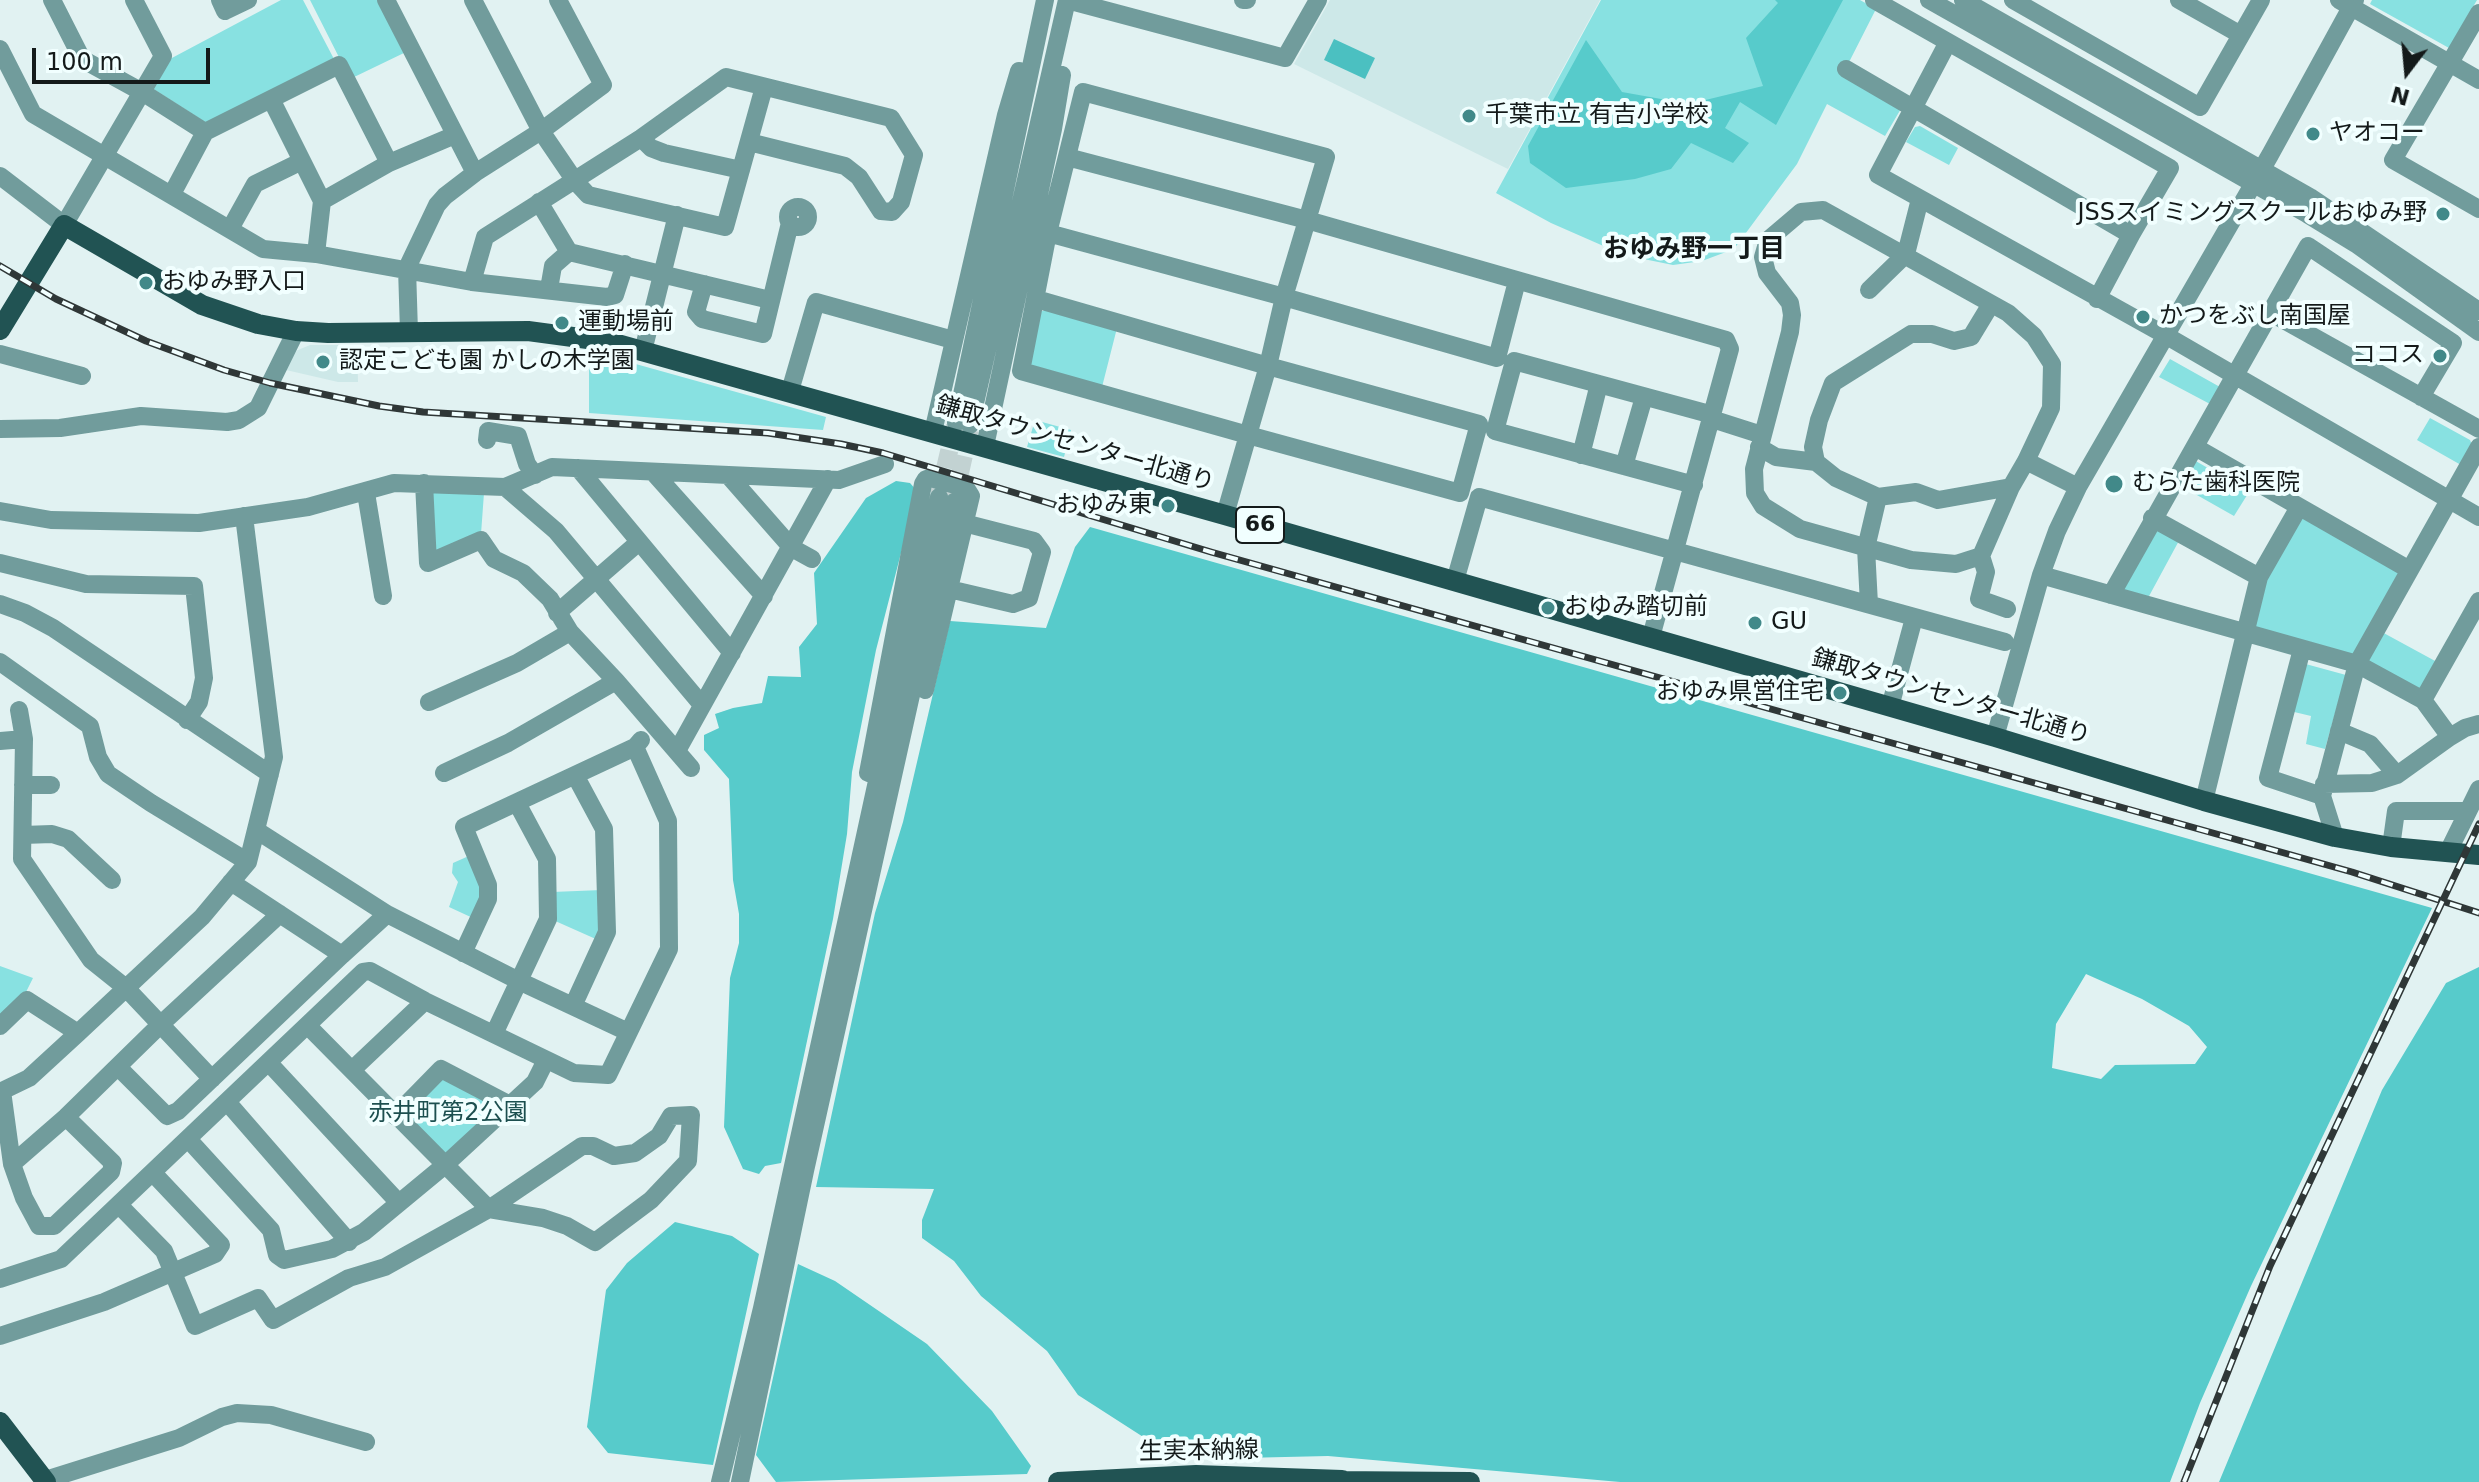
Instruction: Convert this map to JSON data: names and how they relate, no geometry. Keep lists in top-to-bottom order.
{
  "streets": {
    "main road": ["鎌取タウンセンター北通り", "66", "生実本納線"]
  },
  "districts": ["おゆみ野一丁目"],
  "parks": ["赤井町第2公園"],
  "places": [
    "千葉市立 有吉小学校",
    "ヤオコー",
    "JSSスイミングスクールおゆみ野",
    "おゆみ野入口",
    "かつをぶし南国屋",
    "運動場前",
    "ココス",
    "認定こども園 かしの木学園",
    "むらた歯科医院",
    "おゆみ東",
    "おゆみ踏切前",
    "GU",
    "おゆみ県営住宅"
  ],
  "scale_bar": "100 m",
  "north": "bottom"
}
